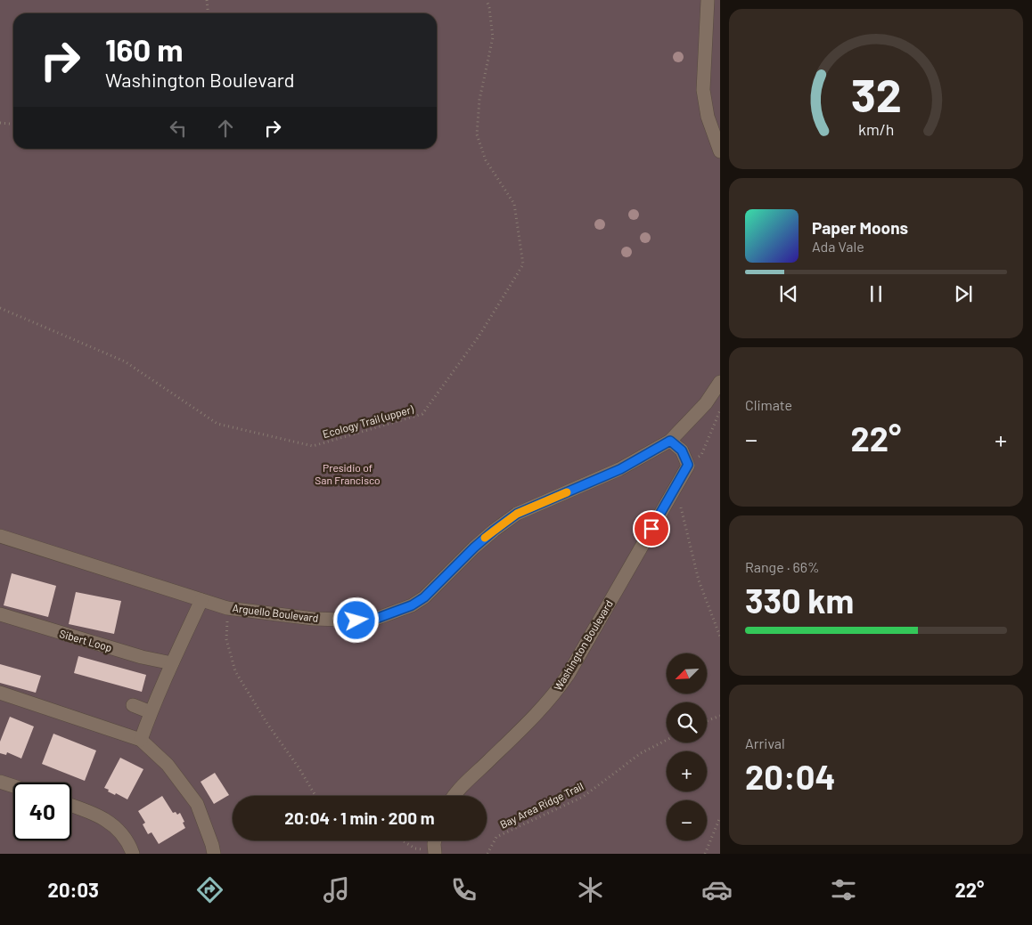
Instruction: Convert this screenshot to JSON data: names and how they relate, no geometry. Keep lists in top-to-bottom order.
{
  "streets": {
    "street": ["Arguello Boulevard", "Sibert Loop", "Washington Boulevard"],
    "path": ["Ecology Trail (upper)", "Bay Area Ridge Trail"]
  },
  "parks": ["Presidio of San Francisco"],
  "north": "bottom left",
  "page": {
    "turn": ["160 m", "Washington Boulevard"],
    "song": ["Paper Moons", "Ada Vale"],
    "tile": [
      "Climate",
      ["Range · 66%", "330 km"],
      ["Arrival", "20:04"]
    ],
    "heat": ["−", "22°", "+"],
    "map_buttons": ["+", "−"],
    "limit": "40",
    "trip": "20:04 · 1 min · 200 m",
    "tabs": ["20:03", "22°"],
    "gauge": ["32", "km/h"]
  }
}
